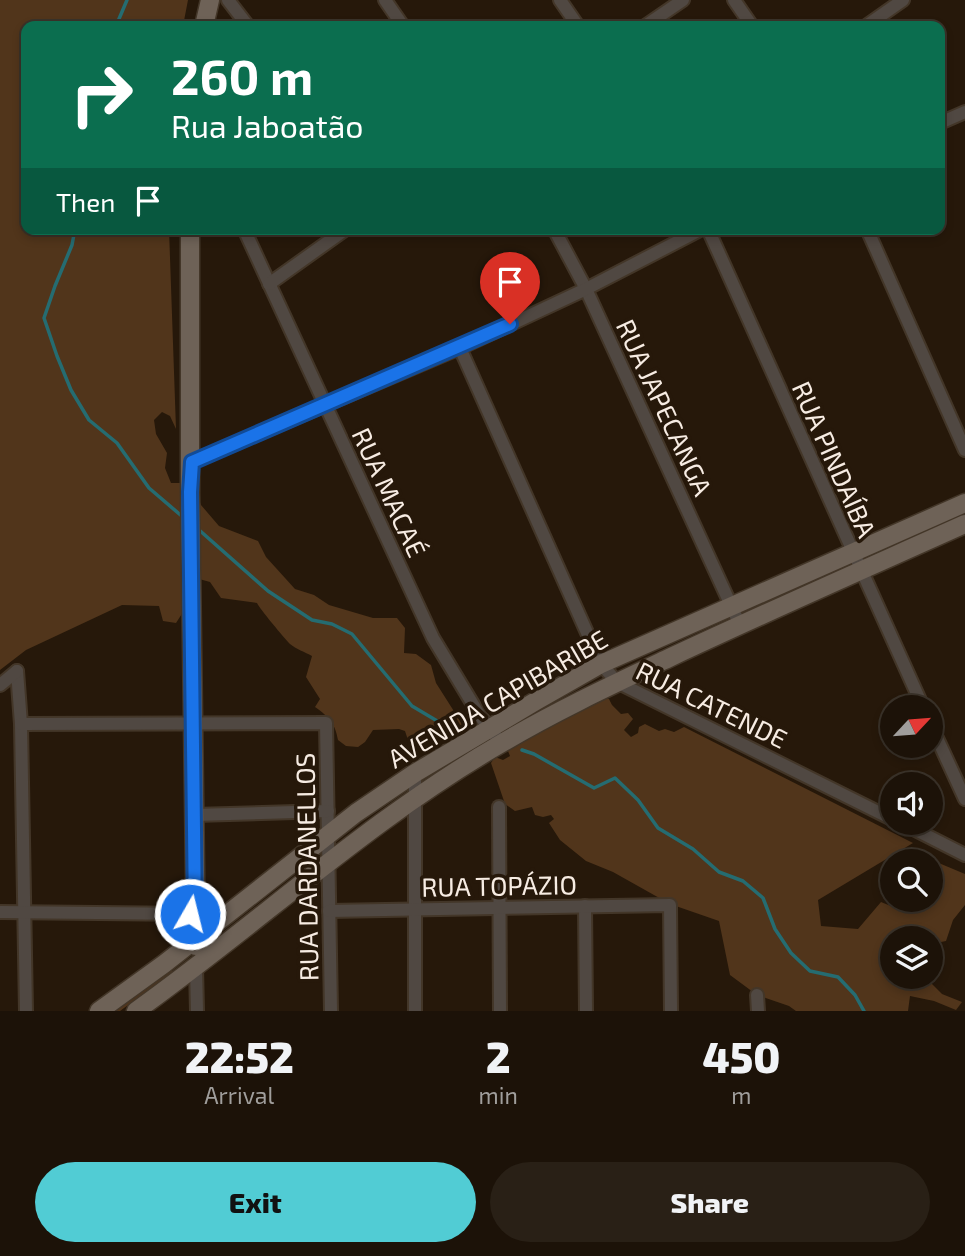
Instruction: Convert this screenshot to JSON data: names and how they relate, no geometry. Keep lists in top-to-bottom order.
{
  "streets": {
    "main road": ["AVENIDA CAPIBARIBE"],
    "street": [
      "RUA JAPECANGA",
      "RUA PINDAÍBA",
      "RUA MACAÉ",
      "RUA CATENDE",
      "RUA DARDANELLOS",
      "RUA TOPÁZIO"
    ]
  },
  "crossings": [
    ["RUA JAPECANGA", "AVENIDA CAPIBARIBE"],
    ["RUA PINDAÍBA", "AVENIDA CAPIBARIBE"],
    ["RUA MACAÉ", "AVENIDA CAPIBARIBE"],
    ["AVENIDA CAPIBARIBE", "RUA CATENDE"],
    ["AVENIDA CAPIBARIBE", "RUA DARDANELLOS"],
    ["RUA DARDANELLOS", "RUA TOPÁZIO"]
  ],
  "north": "top right",
  "page": {
    "turn": ["260 m", "Rua Jaboatão"],
    "then": "Then",
    "eta": [
      "22:52",
      "Arrival",
      "2",
      "min",
      "450",
      "m"
    ],
    "buttons": ["Exit", "Share"]
  }
}
